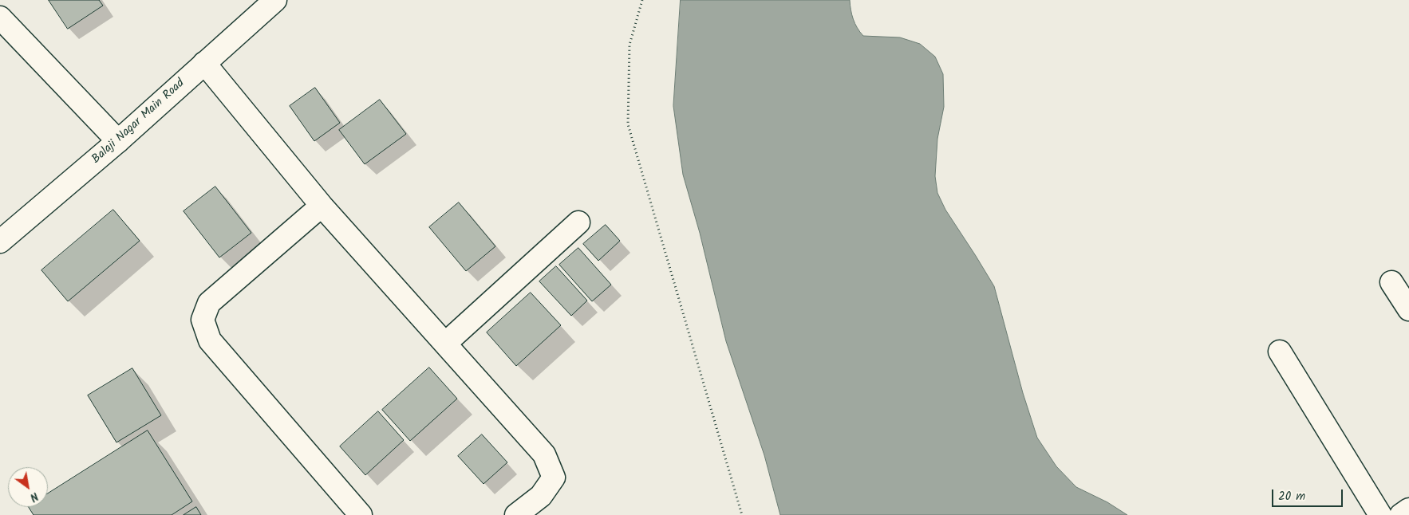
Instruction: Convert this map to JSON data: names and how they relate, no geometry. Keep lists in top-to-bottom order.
{
  "streets": {
    "street": ["Balaji Nagar Main Road"]
  },
  "scale_bar": "20 m",
  "north": "bottom right"
}
